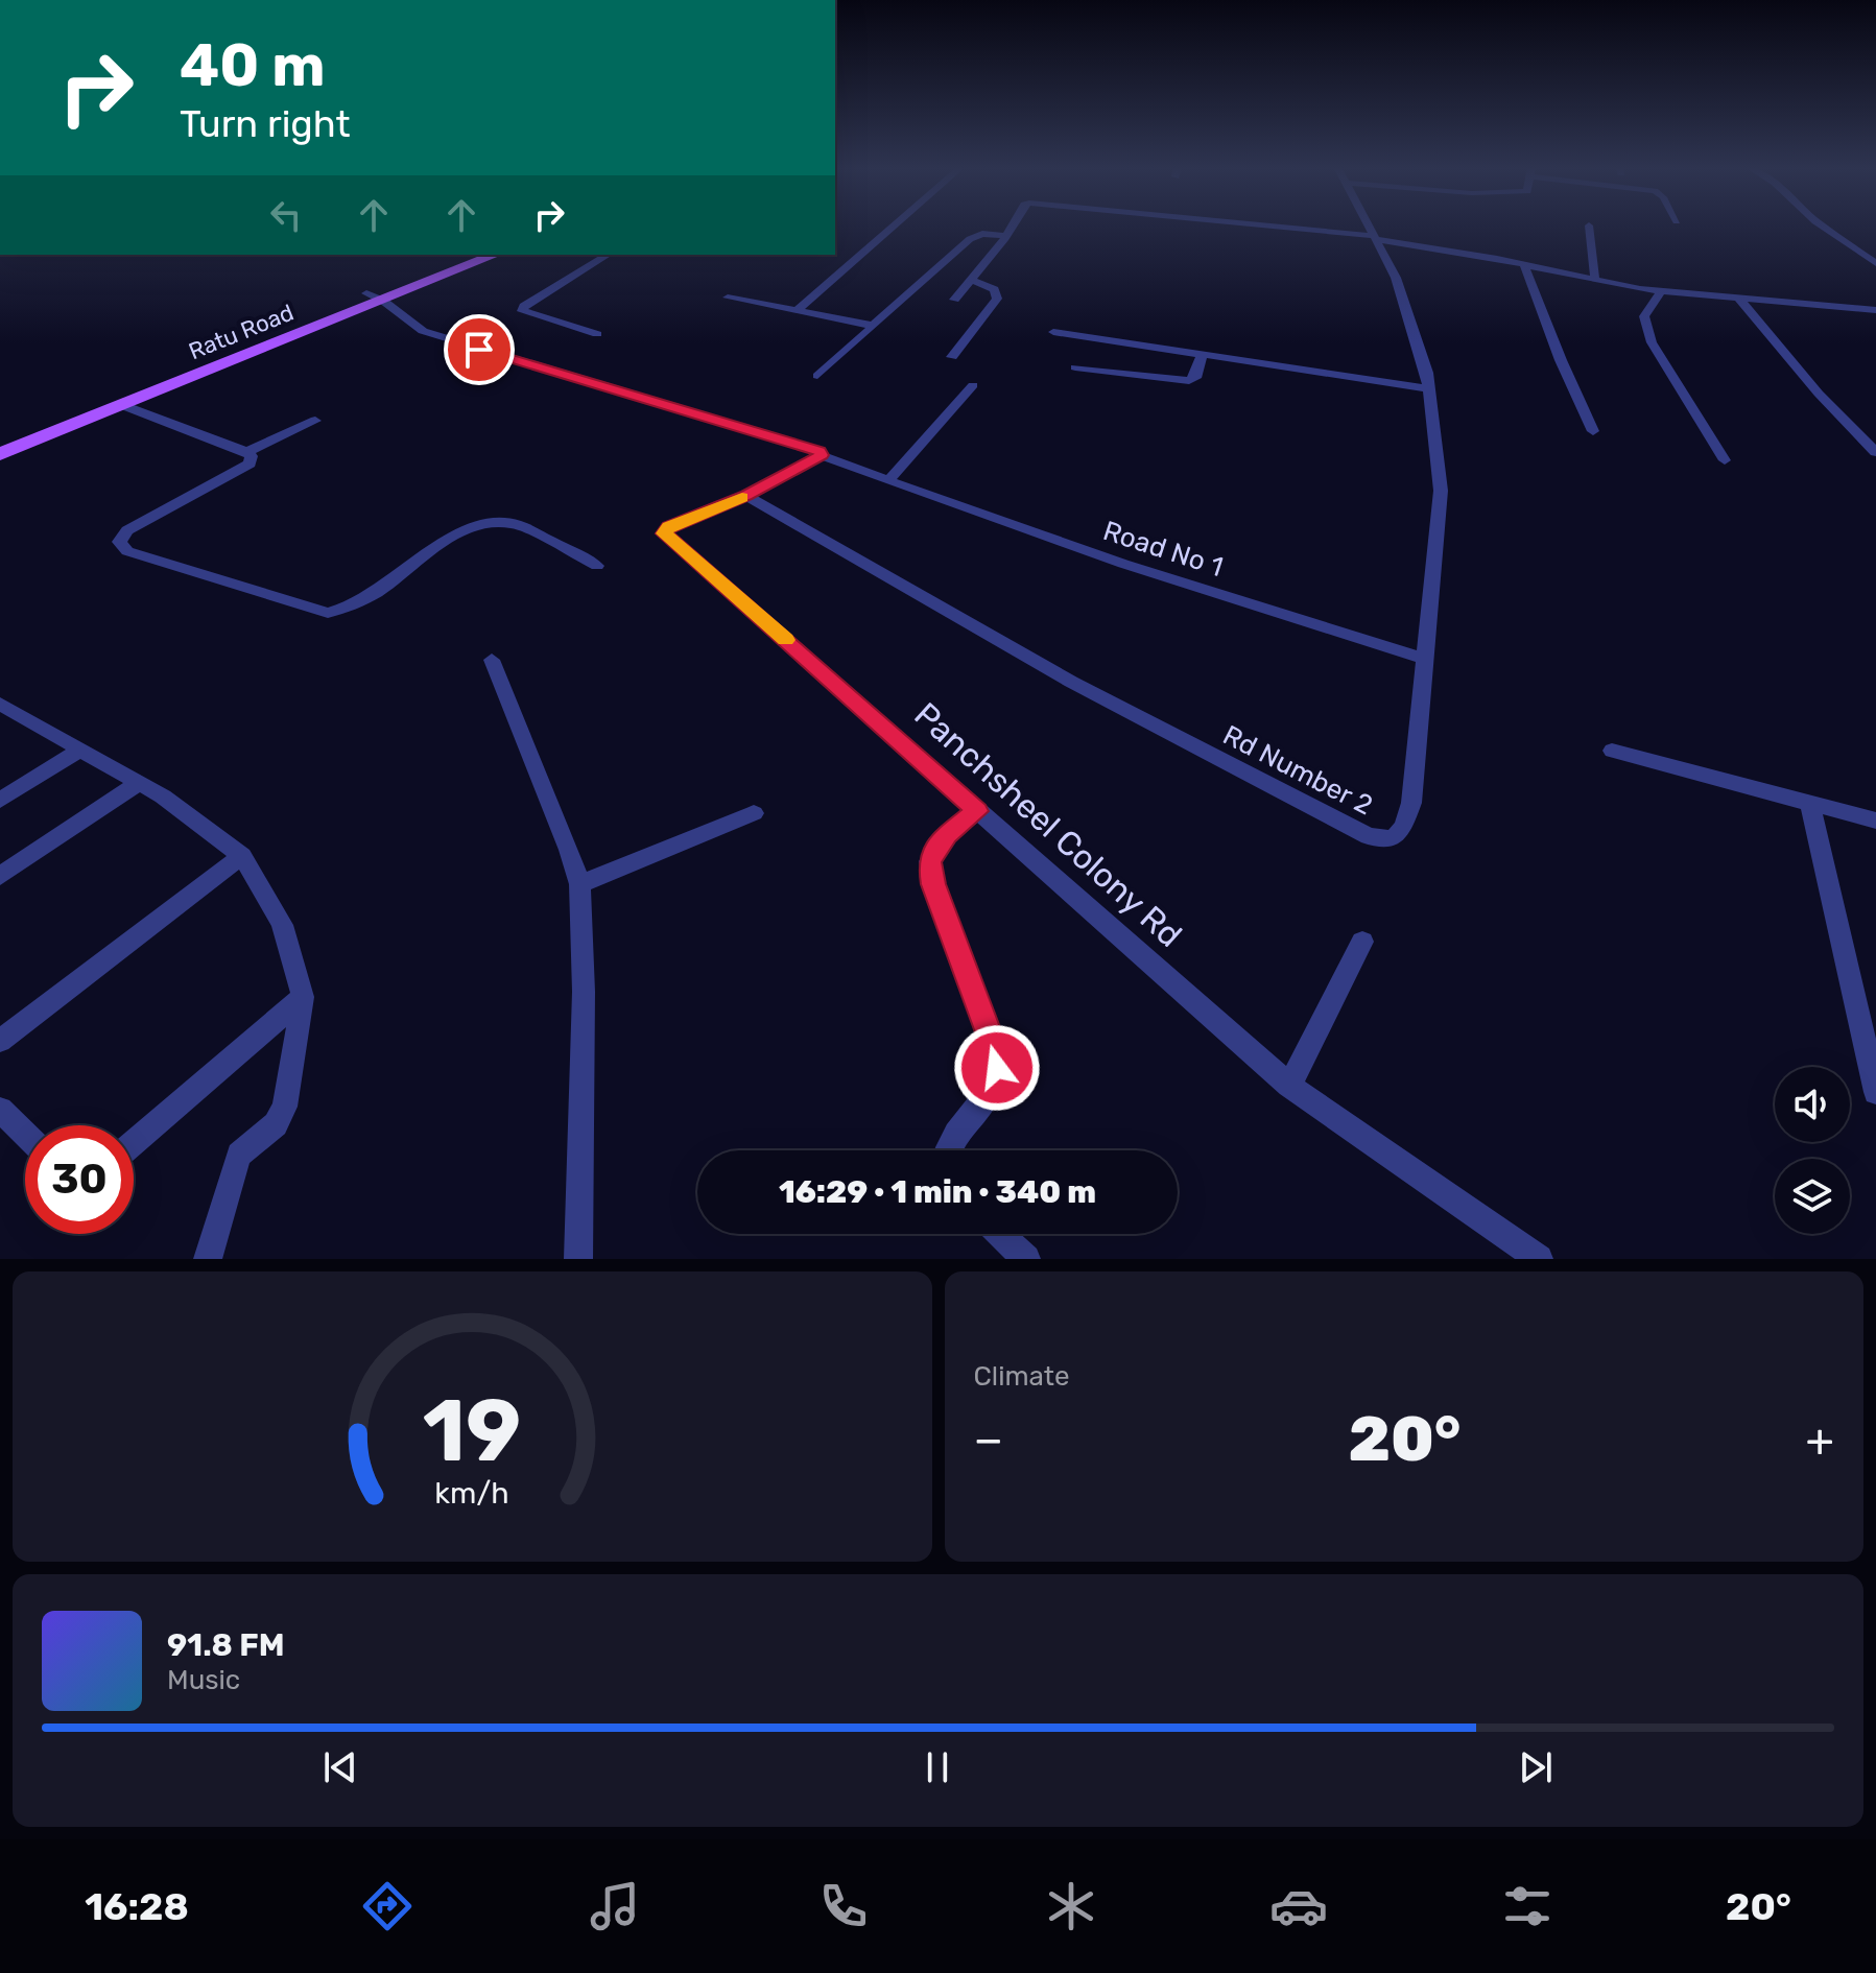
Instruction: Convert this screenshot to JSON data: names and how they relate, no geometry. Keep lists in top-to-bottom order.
{
  "streets": {
    "main road": ["Ratu Road"],
    "street": ["Road No 1", "Rd Number 2", "Panchsheel Colony Rd"]
  },
  "crossings": [
    ["Ratu Road", "Road No 1"],
    ["Road No 1", "Rd Number 2"],
    ["Road No 1", "Panchsheel Colony Rd"],
    ["Rd Number 2", "Panchsheel Colony Rd"]
  ],
  "page": {
    "turn": ["40 m", "Turn right"],
    "limit": "30",
    "trip": "16:29 · 1 min · 340 m",
    "tile": "Climate",
    "heat": ["−", "20°", "+"],
    "song": ["91.8 FM", "Music"],
    "tabs": ["16:28", "20°"],
    "gauge": ["19", "km/h"]
  }
}
